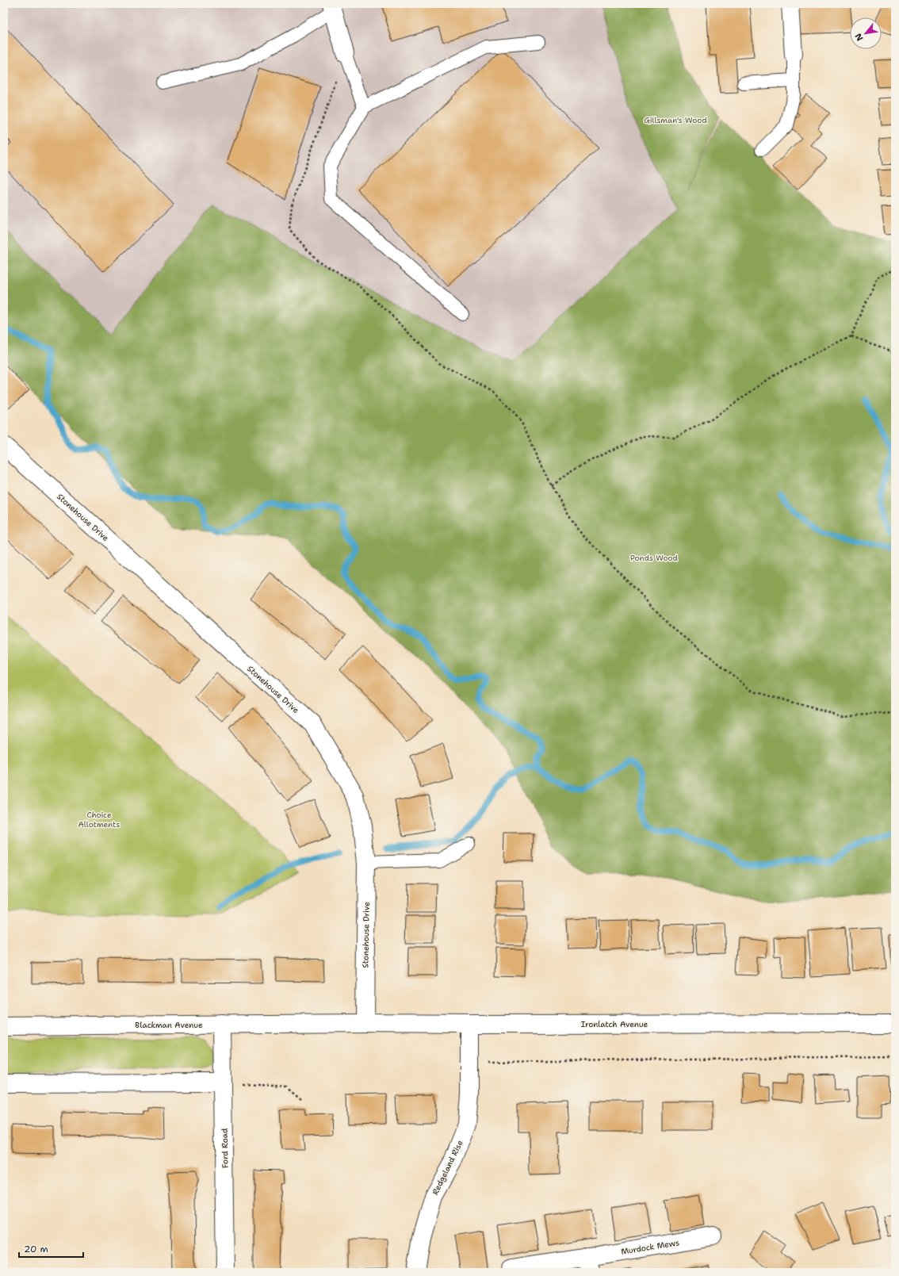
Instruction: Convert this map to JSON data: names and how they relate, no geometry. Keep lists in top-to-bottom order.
{
  "streets": {
    "street": [
      "Stonehouse Drive",
      "Ironlatch Avenue",
      "Blackman Avenue",
      "Ford Road",
      "Redgeland Rise",
      "Murdock Mews"
    ]
  },
  "crossings": [
    ["Stonehouse Drive", "Ironlatch Avenue"],
    ["Ironlatch Avenue", "Blackman Avenue"],
    ["Ironlatch Avenue", "Redgeland Rise"],
    ["Blackman Avenue", "Ford Road"]
  ],
  "parks": ["Gillsman's Wood", "Ponds Wood", "Choice Allotments"],
  "scale_bar": "20 m",
  "north": "bottom left"
}
